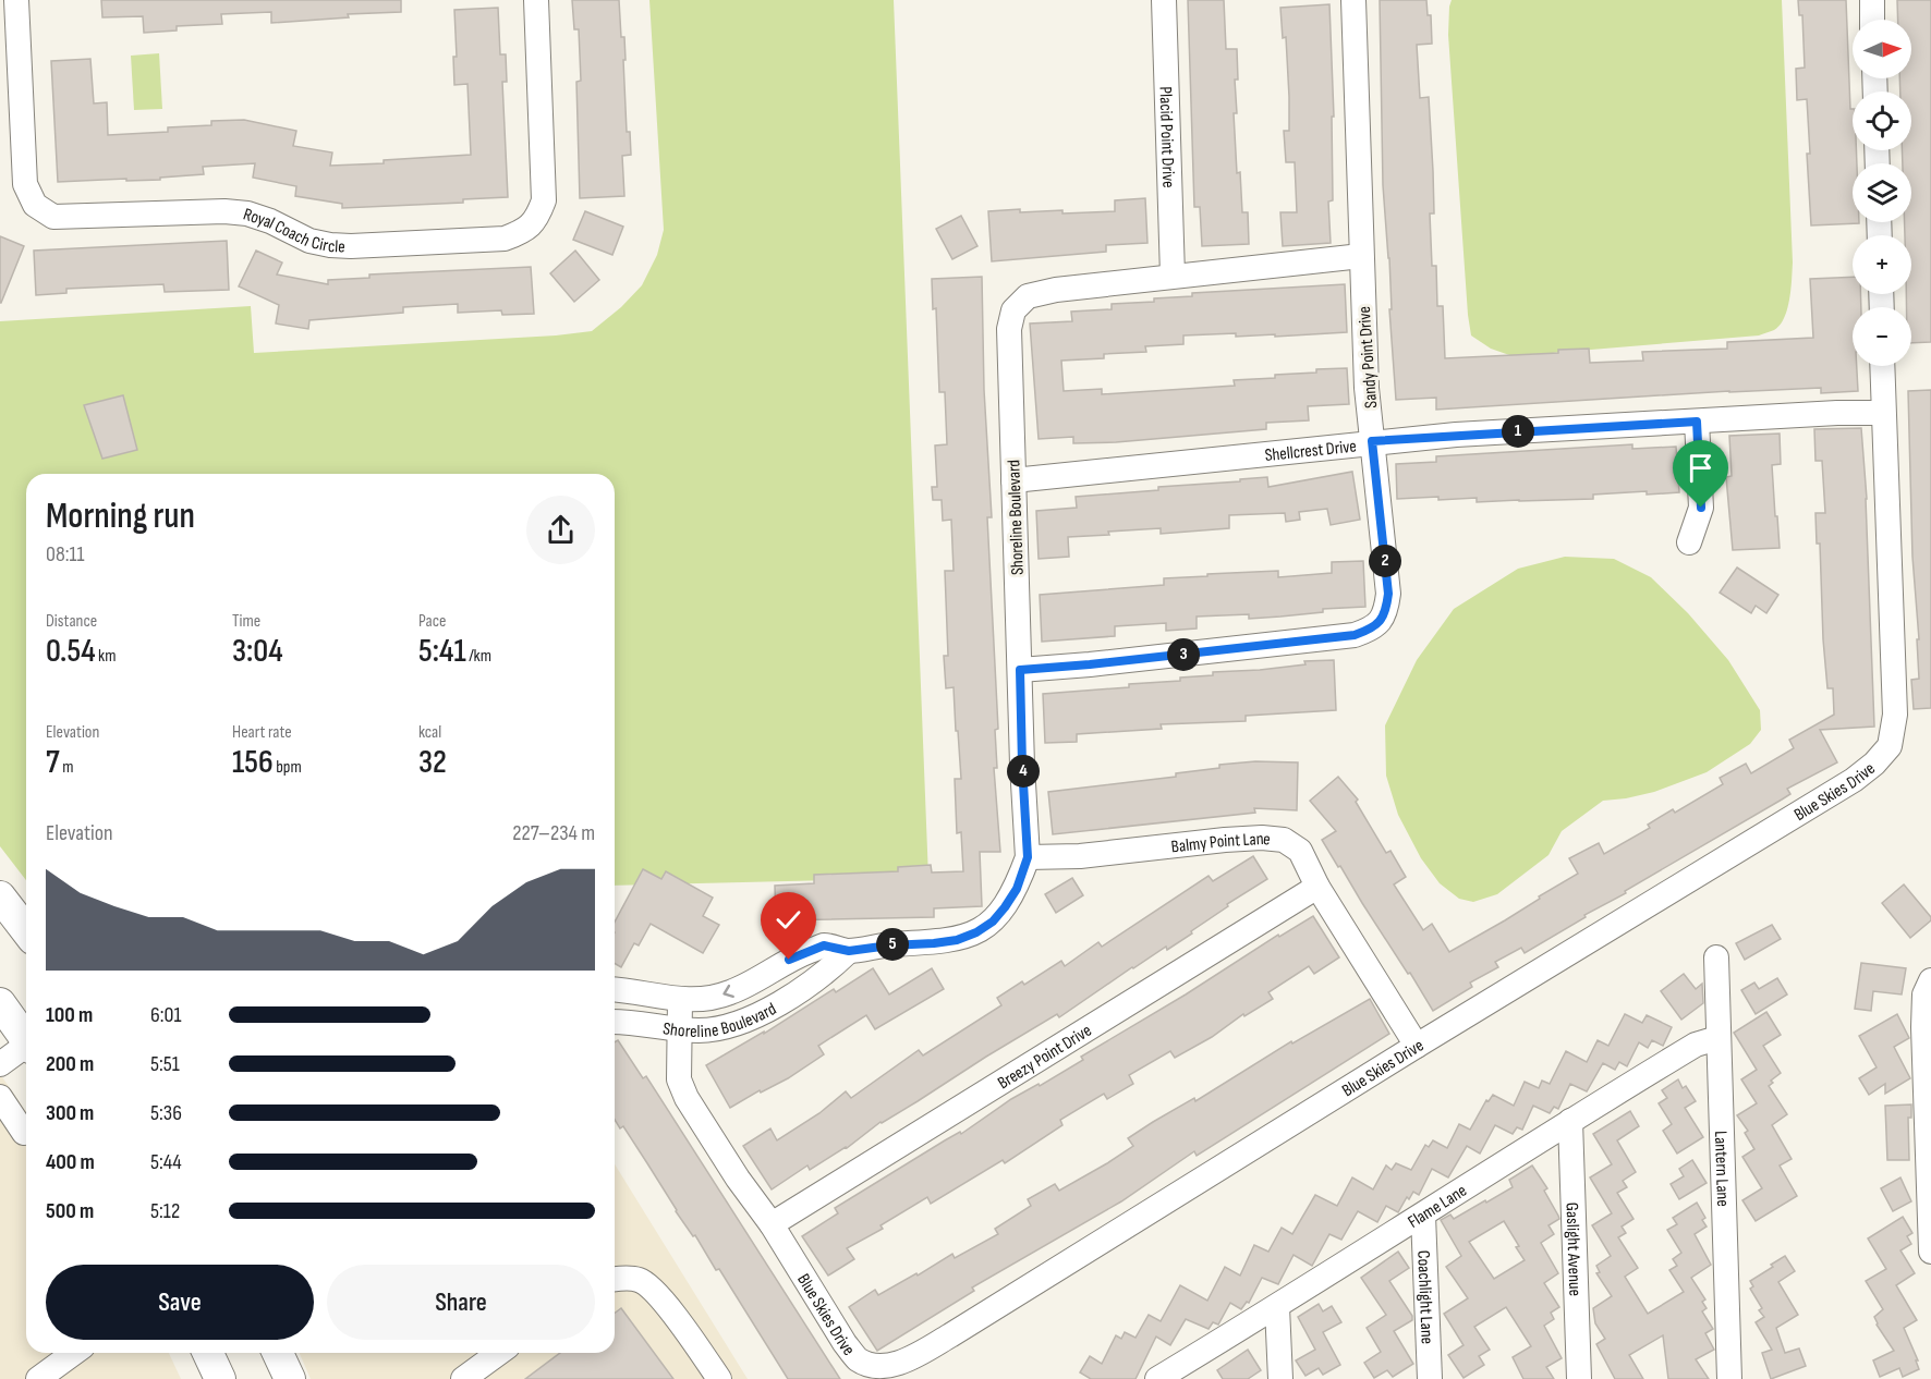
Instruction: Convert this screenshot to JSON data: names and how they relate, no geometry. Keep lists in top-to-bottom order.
{
  "streets": {
    "street": [
      "Placid Point Drive",
      "Royal Coach Circle",
      "Sandy Point Drive",
      "Shellcrest Drive",
      "Shoreline Boulevard",
      "Blue Skies Drive",
      "Balmy Point Lane",
      "Breezy Point Drive",
      "Lantern Lane",
      "Flame Lane",
      "Gaslight Avenue",
      "Coachlight Lane"
    ]
  },
  "crossings": [
    ["Placid Point Drive", "Shoreline Boulevard"],
    ["Sandy Point Drive", "Shellcrest Drive"],
    ["Sandy Point Drive", "Shoreline Boulevard"],
    ["Shellcrest Drive", "Shoreline Boulevard"],
    ["Shellcrest Drive", "Blue Skies Drive"],
    ["Shoreline Boulevard", "Blue Skies Drive"],
    ["Shoreline Boulevard", "Balmy Point Lane"],
    ["Blue Skies Drive", "Balmy Point Lane"],
    ["Blue Skies Drive", "Breezy Point Drive"],
    ["Balmy Point Lane", "Breezy Point Drive"],
    ["Lantern Lane", "Flame Lane"],
    ["Flame Lane", "Gaslight Avenue"],
    ["Flame Lane", "Coachlight Lane"]
  ],
  "north": "right",
  "page": {
    "map_buttons": ["+", "−"],
    "pins": [
      "1",
      "2",
      "3",
      "4",
      "5"
    ],
    "heading": ["Morning run", "08:11"],
    "stats": [
      ["Distance", "0.54 km"],
      ["Time", "3:04"],
      ["Pace", "5:41 /km"],
      ["Elevation", "7 m"],
      ["Heart rate", "156 bpm"],
      ["kcal", "32"]
    ],
    "chart": ["Elevation", "227–234 m"],
    "list": [
      {
        "name": "100 m",
        "note": "6:01"
      },
      {
        "name": "200 m",
        "note": "5:51"
      },
      {
        "name": "300 m",
        "note": "5:36"
      },
      {
        "name": "400 m",
        "note": "5:44"
      },
      {
        "name": "500 m",
        "note": "5:12"
      }
    ],
    "buttons": ["Save", "Share"]
  }
}
